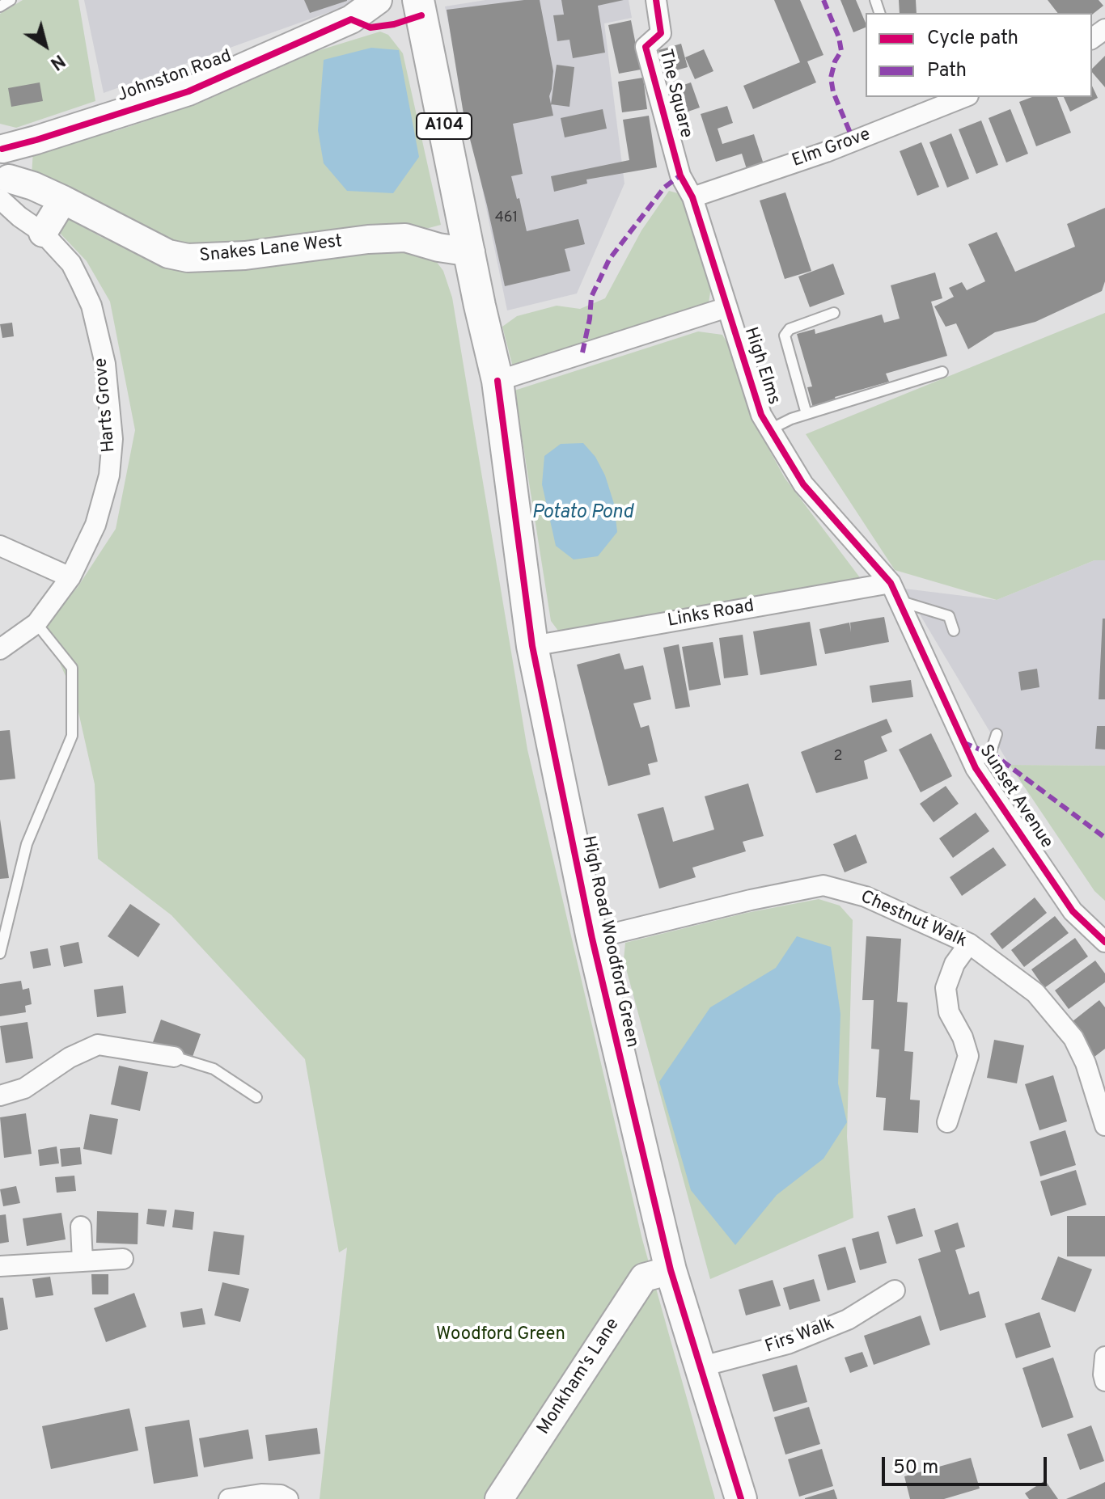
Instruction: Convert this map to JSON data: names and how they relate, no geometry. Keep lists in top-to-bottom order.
{
  "streets": {
    "main road": ["A104", "High Road Woodford Green"],
    "street": [
      "Johnston Road",
      "The Square",
      "Elm Grove",
      "Snakes Lane West",
      "High Elms",
      "Harts Grove",
      "Links Road",
      "Sunset Avenue",
      "Chestnut Walk",
      "Firs Walk",
      "Monkham's Lane"
    ]
  },
  "crossings": [
    ["The Square", "Elm Grove"],
    ["The Square", "High Elms"],
    ["Elm Grove", "High Elms"],
    ["Snakes Lane West", "Harts Grove"],
    ["Snakes Lane West", "High Road Woodford Green"],
    ["High Elms", "Links Road"],
    ["High Elms", "Sunset Avenue"],
    ["High Elms", "High Road Woodford Green"],
    ["Links Road", "Sunset Avenue"],
    ["Links Road", "High Road Woodford Green"],
    ["Chestnut Walk", "High Road Woodford Green"],
    ["High Road Woodford Green", "Firs Walk"],
    ["High Road Woodford Green", "Monkham's Lane"]
  ],
  "water": ["Potato Pond"],
  "parks": ["Woodford Green"],
  "house_numbers": ["461", "2"],
  "legend": ["Cycle path", "Path"],
  "scale_bar": "50 m",
  "north": "bottom right"
}
